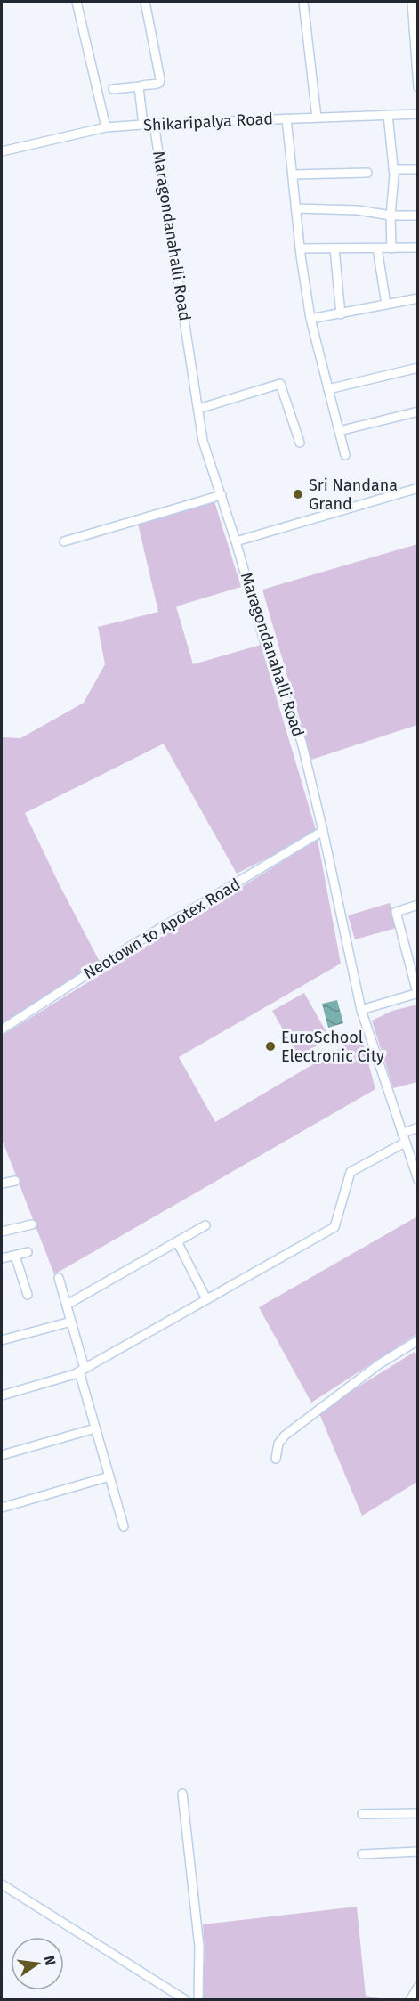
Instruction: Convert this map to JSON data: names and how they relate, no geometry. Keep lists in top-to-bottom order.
{
  "streets": {
    "street": ["Shikaripalya Road", "Maragondanahalli Road", "Neotown to Apotex Road"]
  },
  "crossings": [
    ["Shikaripalya Road", "Maragondanahalli Road"],
    ["Maragondanahalli Road", "Neotown to Apotex Road"]
  ],
  "places": ["Sri Nandana Grand", "EuroSchool Electronic City"],
  "north": "right"
}
